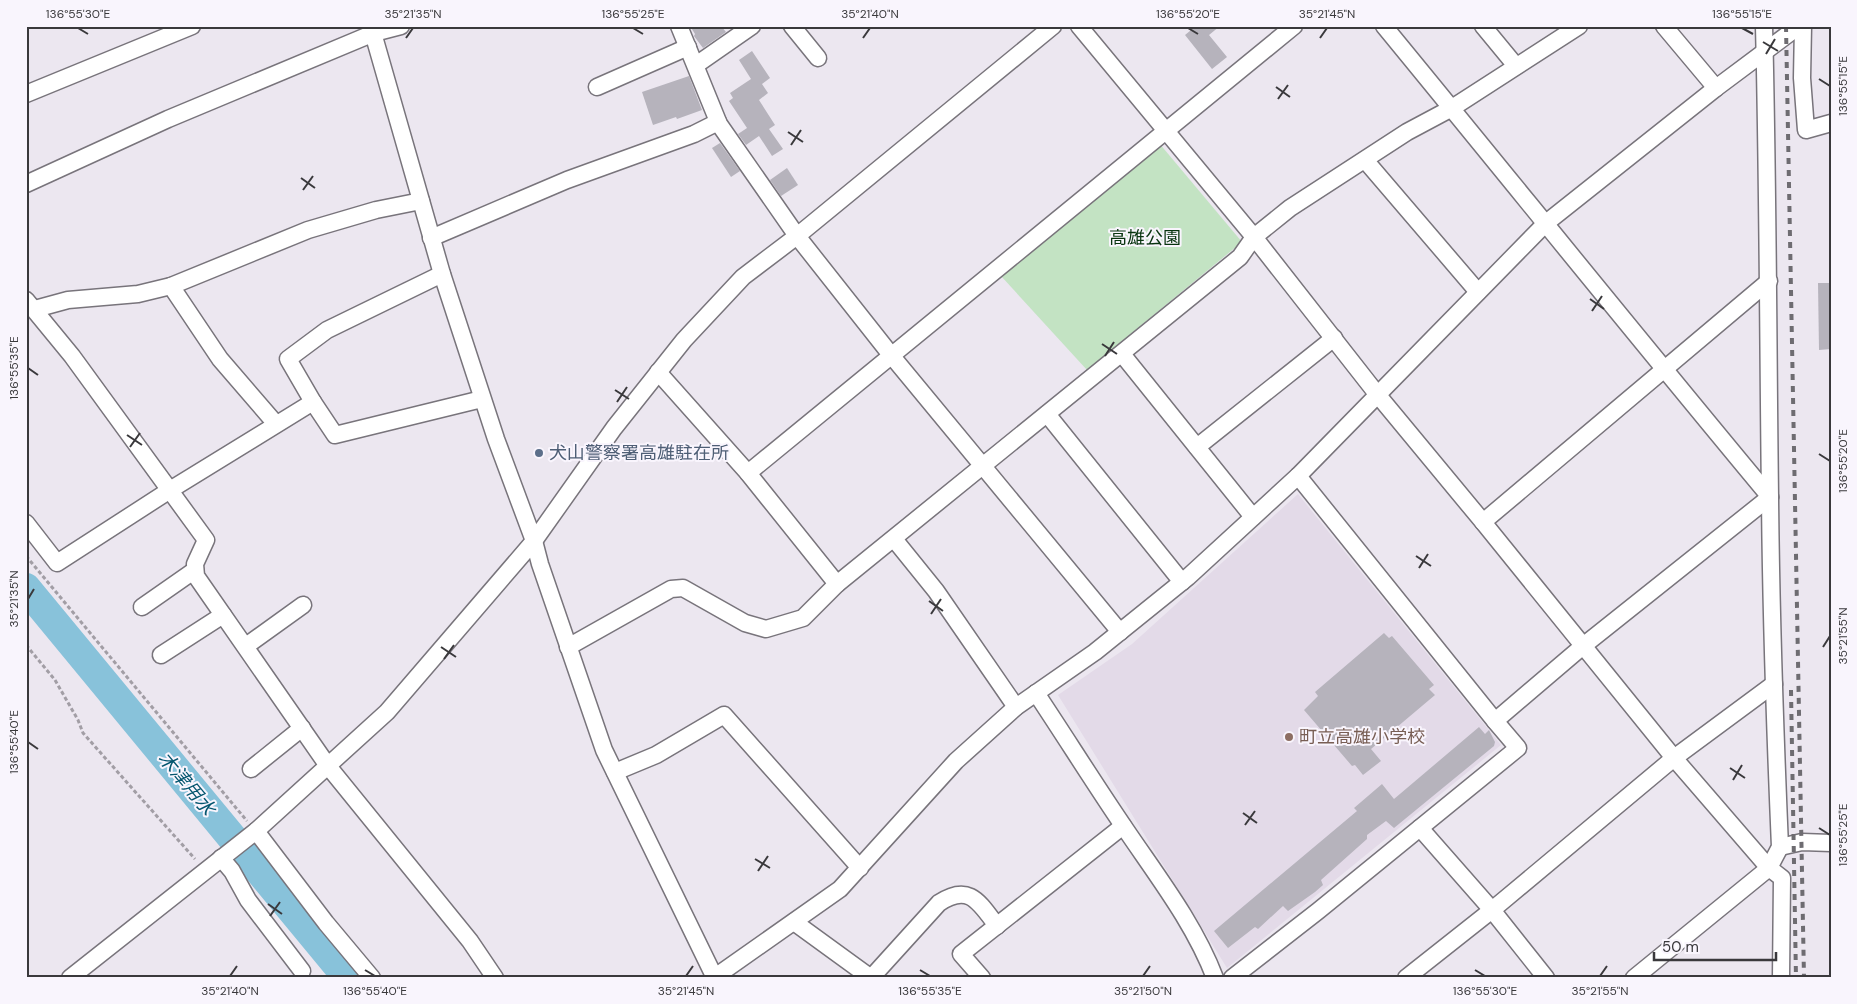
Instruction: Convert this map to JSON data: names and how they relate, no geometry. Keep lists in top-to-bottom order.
{
  "water": ["木津用水"],
  "parks": ["高雄公園"],
  "places": ["犬山警察署高雄駐在所", "町立高雄小学校"],
  "scale_bar": "50 m",
  "coordinates": [
    "136°55'30\"E",
    "35°21'35\"N",
    "136°55'25\"E",
    "35°21'40\"N",
    "136°55'20\"E",
    "35°21'45\"N",
    "136°55'15\"E",
    "136°55'35\"E",
    "35°21'55\"N",
    "136°55'40\"E",
    "35°21'50\"N"
  ]
}
